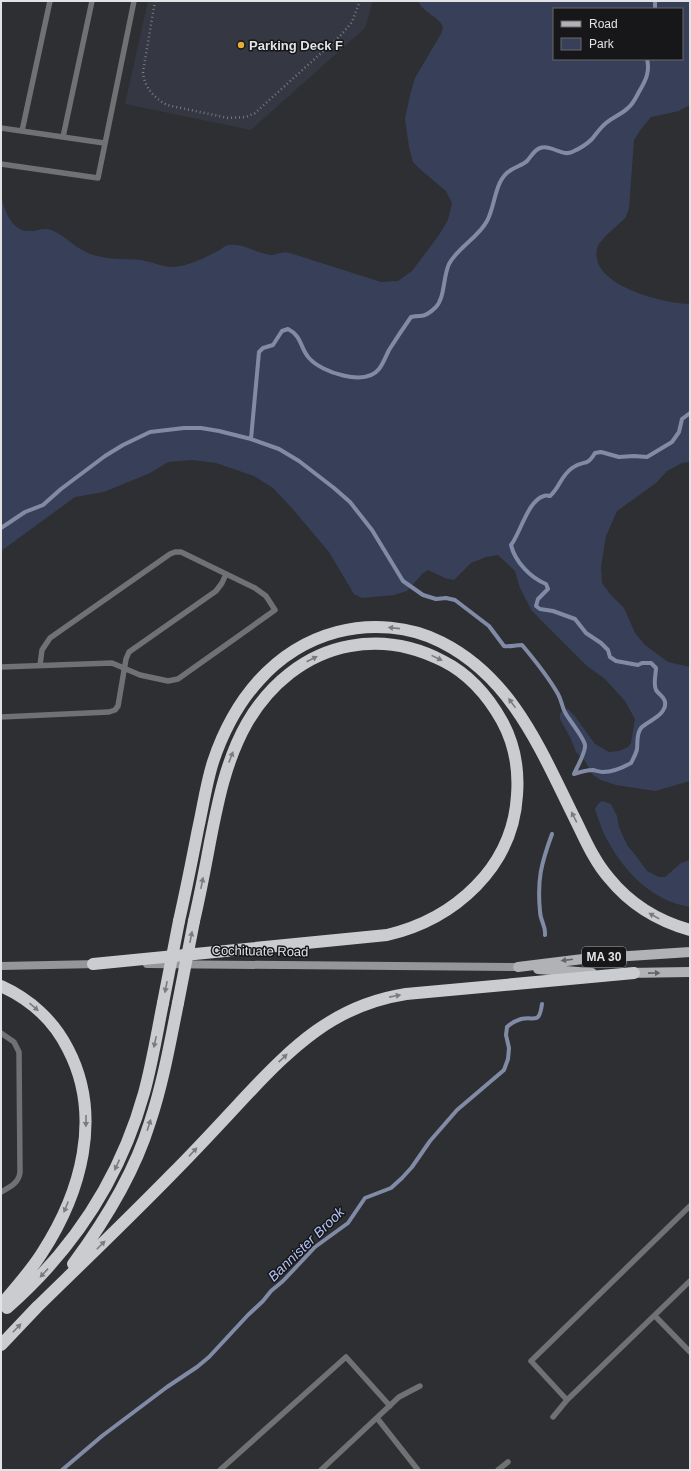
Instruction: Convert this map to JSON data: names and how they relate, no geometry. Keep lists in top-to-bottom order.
{
  "streets": {
    "main road": ["Cochituate Road", "MA 30"]
  },
  "water": ["Bannister Brook"],
  "places": ["Parking Deck F"],
  "legend": ["Road", "Park"]
}
